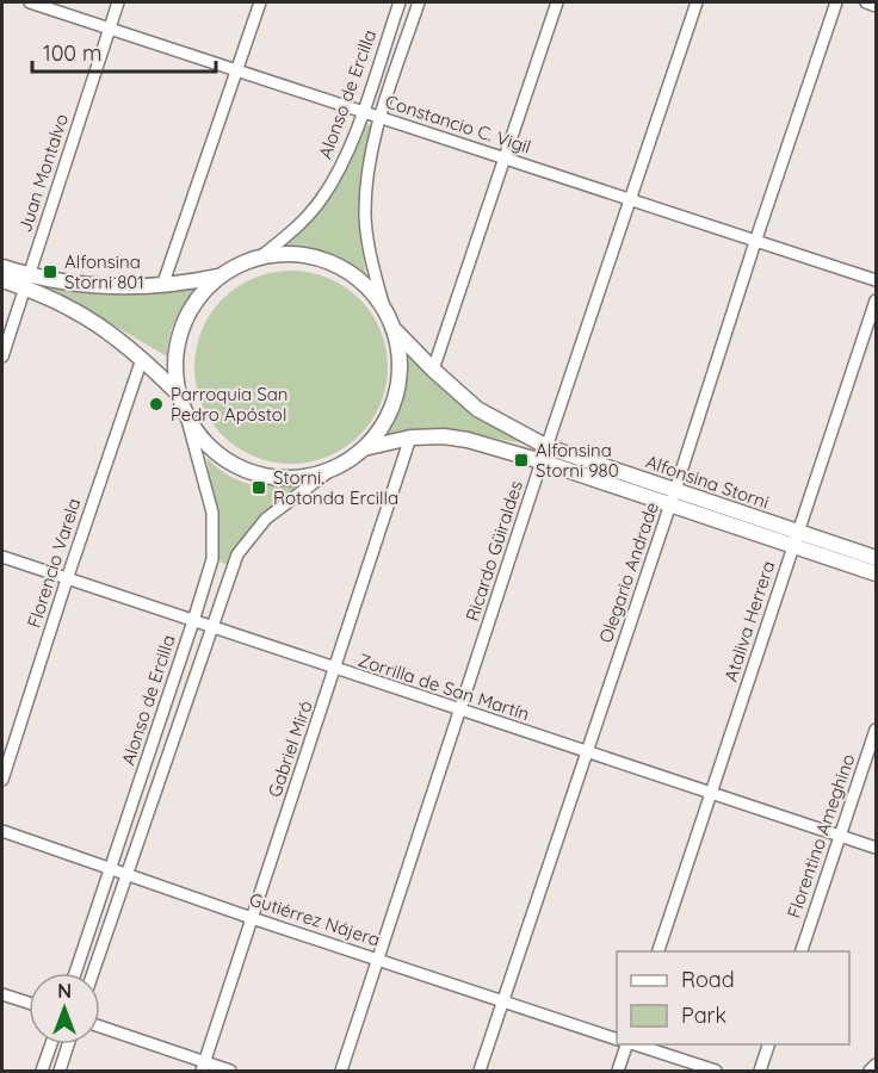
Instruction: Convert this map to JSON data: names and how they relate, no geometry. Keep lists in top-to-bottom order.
{
  "streets": {
    "street": [
      "Alonso de Ercilla",
      "Constancio C. Vigil",
      "Juan Montalvo",
      "Alfonsina Storni",
      "Ricardo Güiraldes",
      "Florencio Varela",
      "Olegario Andrade",
      "Ataliva Herrera",
      "Zorrilla de San Martín",
      "Gabriel Miró",
      "Florentino Ameghino",
      "Gutiérrez Nájera"
    ]
  },
  "crossings": [
    ["Alonso de Ercilla", "Constancio C. Vigil"],
    ["Alonso de Ercilla", "Alfonsina Storni"],
    ["Alonso de Ercilla", "Zorrilla de San Martín"],
    ["Alonso de Ercilla", "Gutiérrez Nájera"],
    ["Constancio C. Vigil", "Juan Montalvo"],
    ["Constancio C. Vigil", "Ricardo Güiraldes"],
    ["Constancio C. Vigil", "Olegario Andrade"],
    ["Alfonsina Storni", "Ricardo Güiraldes"],
    ["Alfonsina Storni", "Olegario Andrade"],
    ["Alfonsina Storni", "Ataliva Herrera"],
    ["Alfonsina Storni", "Gabriel Miró"],
    ["Ricardo Güiraldes", "Zorrilla de San Martín"],
    ["Ricardo Güiraldes", "Gutiérrez Nájera"],
    ["Florencio Varela", "Zorrilla de San Martín"],
    ["Olegario Andrade", "Zorrilla de San Martín"],
    ["Olegario Andrade", "Gutiérrez Nájera"],
    ["Ataliva Herrera", "Zorrilla de San Martín"],
    ["Zorrilla de San Martín", "Gabriel Miró"],
    ["Zorrilla de San Martín", "Florentino Ameghino"],
    ["Gabriel Miró", "Gutiérrez Nájera"]
  ],
  "places": {
    "transit": ["Alfonsina Storni 801", "Alfonsina Storni 980", "Storni. Rotonda Ercilla"],
    "other": ["Parroquia San Pedro Apóstol"]
  },
  "legend": ["Road", "Park"],
  "scale_bar": "100 m",
  "north": "top"
}
